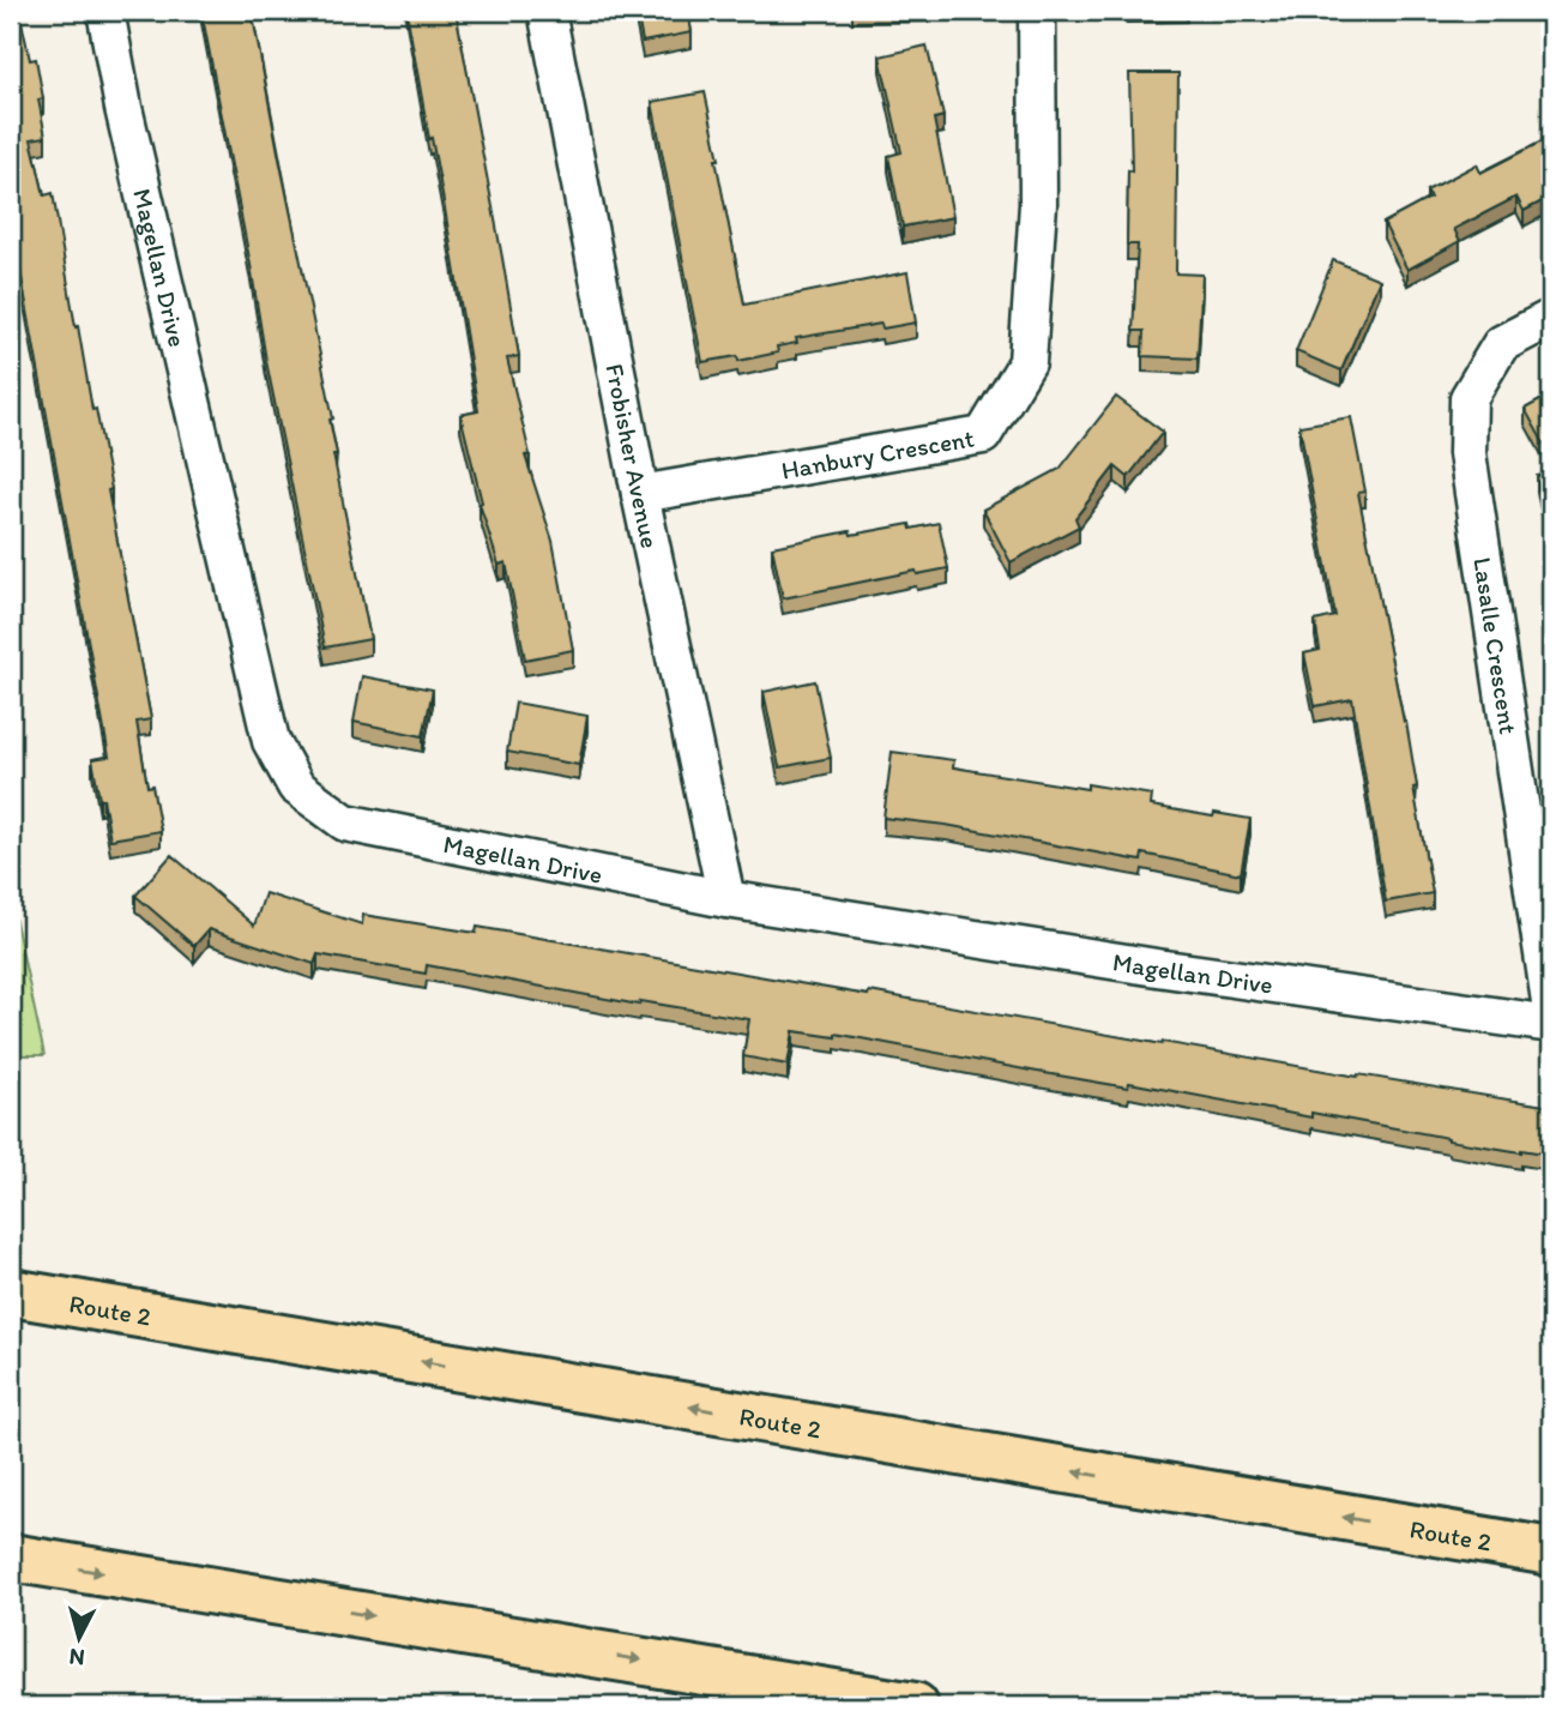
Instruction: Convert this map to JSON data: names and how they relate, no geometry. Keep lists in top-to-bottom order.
{
  "streets": {
    "highway": ["Route 2"],
    "street": [
      "Magellan Drive",
      "Hanbury Crescent",
      "Frobisher Avenue",
      "Lasalle Crescent"
    ]
  },
  "crossings": [
    ["Magellan Drive", "Frobisher Avenue"],
    ["Hanbury Crescent", "Frobisher Avenue"]
  ],
  "north": "bottom"
}
